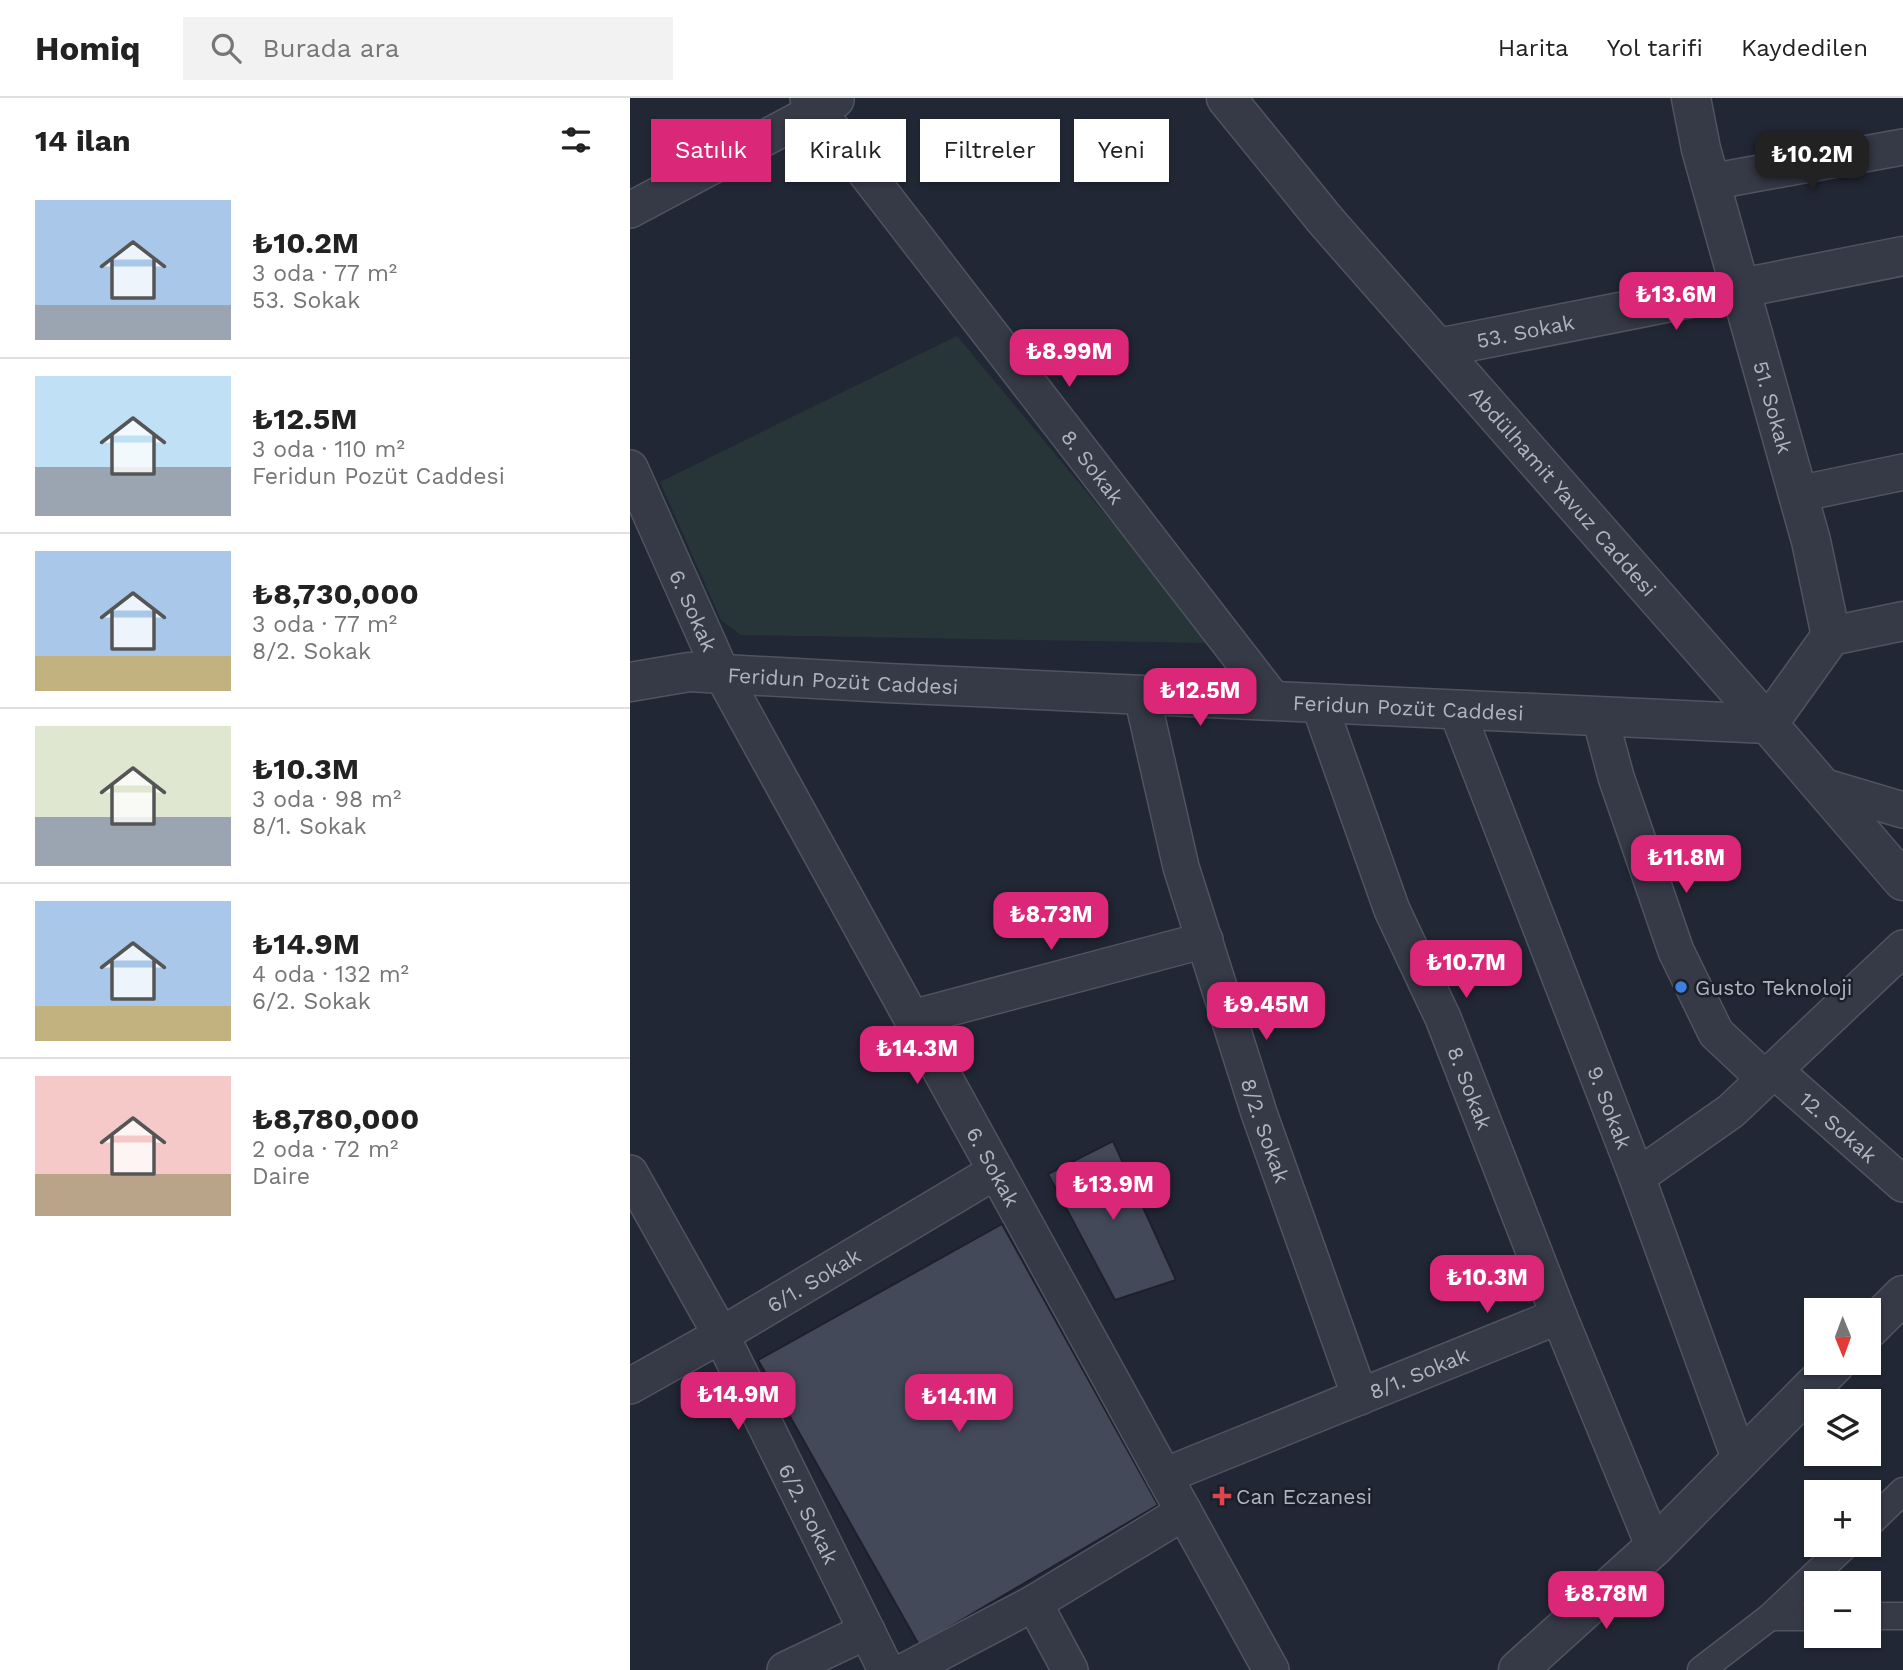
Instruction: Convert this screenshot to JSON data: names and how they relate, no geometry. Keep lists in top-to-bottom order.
{
  "streets": {
    "street": [
      "53. Sokak",
      "51. Sokak",
      "8. Sokak",
      "Abdülhamit Yavuz Caddesi",
      "6. Sokak",
      "Feridun Pozüt Caddesi",
      "9. Sokak",
      "12. Sokak",
      "8/2. Sokak",
      "6/1. Sokak",
      "8/1. Sokak",
      "6/2. Sokak"
    ]
  },
  "crossings": [
    ["53. Sokak", "51. Sokak"],
    ["53. Sokak", "Abdülhamit Yavuz Caddesi"],
    ["8. Sokak", "Feridun Pozüt Caddesi"],
    ["8. Sokak", "8/1. Sokak"],
    ["Abdülhamit Yavuz Caddesi", "Feridun Pozüt Caddesi"],
    ["6. Sokak", "Feridun Pozüt Caddesi"],
    ["6. Sokak", "6/1. Sokak"],
    ["6. Sokak", "8/1. Sokak"],
    ["Feridun Pozüt Caddesi", "9. Sokak"],
    ["Feridun Pozüt Caddesi", "12. Sokak"],
    ["Feridun Pozüt Caddesi", "8/2. Sokak"],
    ["9. Sokak", "12. Sokak"],
    ["8/2. Sokak", "8/1. Sokak"],
    ["6/1. Sokak", "6/2. Sokak"]
  ],
  "places": {
    "other": ["Gusto Teknoloji"],
    "health": ["Can Eczanesi"]
  },
  "north": "bottom",
  "page": {
    "header": "Homiq",
    "search": "Burada ara",
    "nav": ["Harita", "Yol tarifi", "Kaydedilen"],
    "heading": "14 ilan",
    "chip": [
      "Satılık",
      "Kiralık",
      "Filtreler",
      "Yeni"
    ],
    "price": [
      "₺10.2M",
      "₺13.6M",
      "₺8.99M",
      "₺12.5M",
      "₺11.8M",
      "₺8.73M",
      "₺10.7M",
      "₺9.45M",
      "₺14.3M",
      "₺13.9M",
      "₺10.3M",
      "₺14.9M",
      "₺14.1M",
      "₺8.78M"
    ],
    "list": [
      {
        "name": "₺10.2M",
        "note": "3 oda · 77 m² · 53. Sokak"
      },
      {
        "name": "₺12.5M",
        "note": "3 oda · 110 m² · Feridun Pozüt Caddesi"
      },
      {
        "name": "₺8,730,000",
        "note": "3 oda · 77 m² · 8/2. Sokak"
      },
      {
        "name": "₺10.3M",
        "note": "3 oda · 98 m² · 8/1. Sokak"
      },
      {
        "name": "₺14.9M",
        "note": "4 oda · 132 m² · 6/2. Sokak"
      },
      {
        "name": "₺8,780,000",
        "note": "2 oda · 72 m² · Daire"
      }
    ],
    "map_buttons": ["+", "−"]
  }
}
